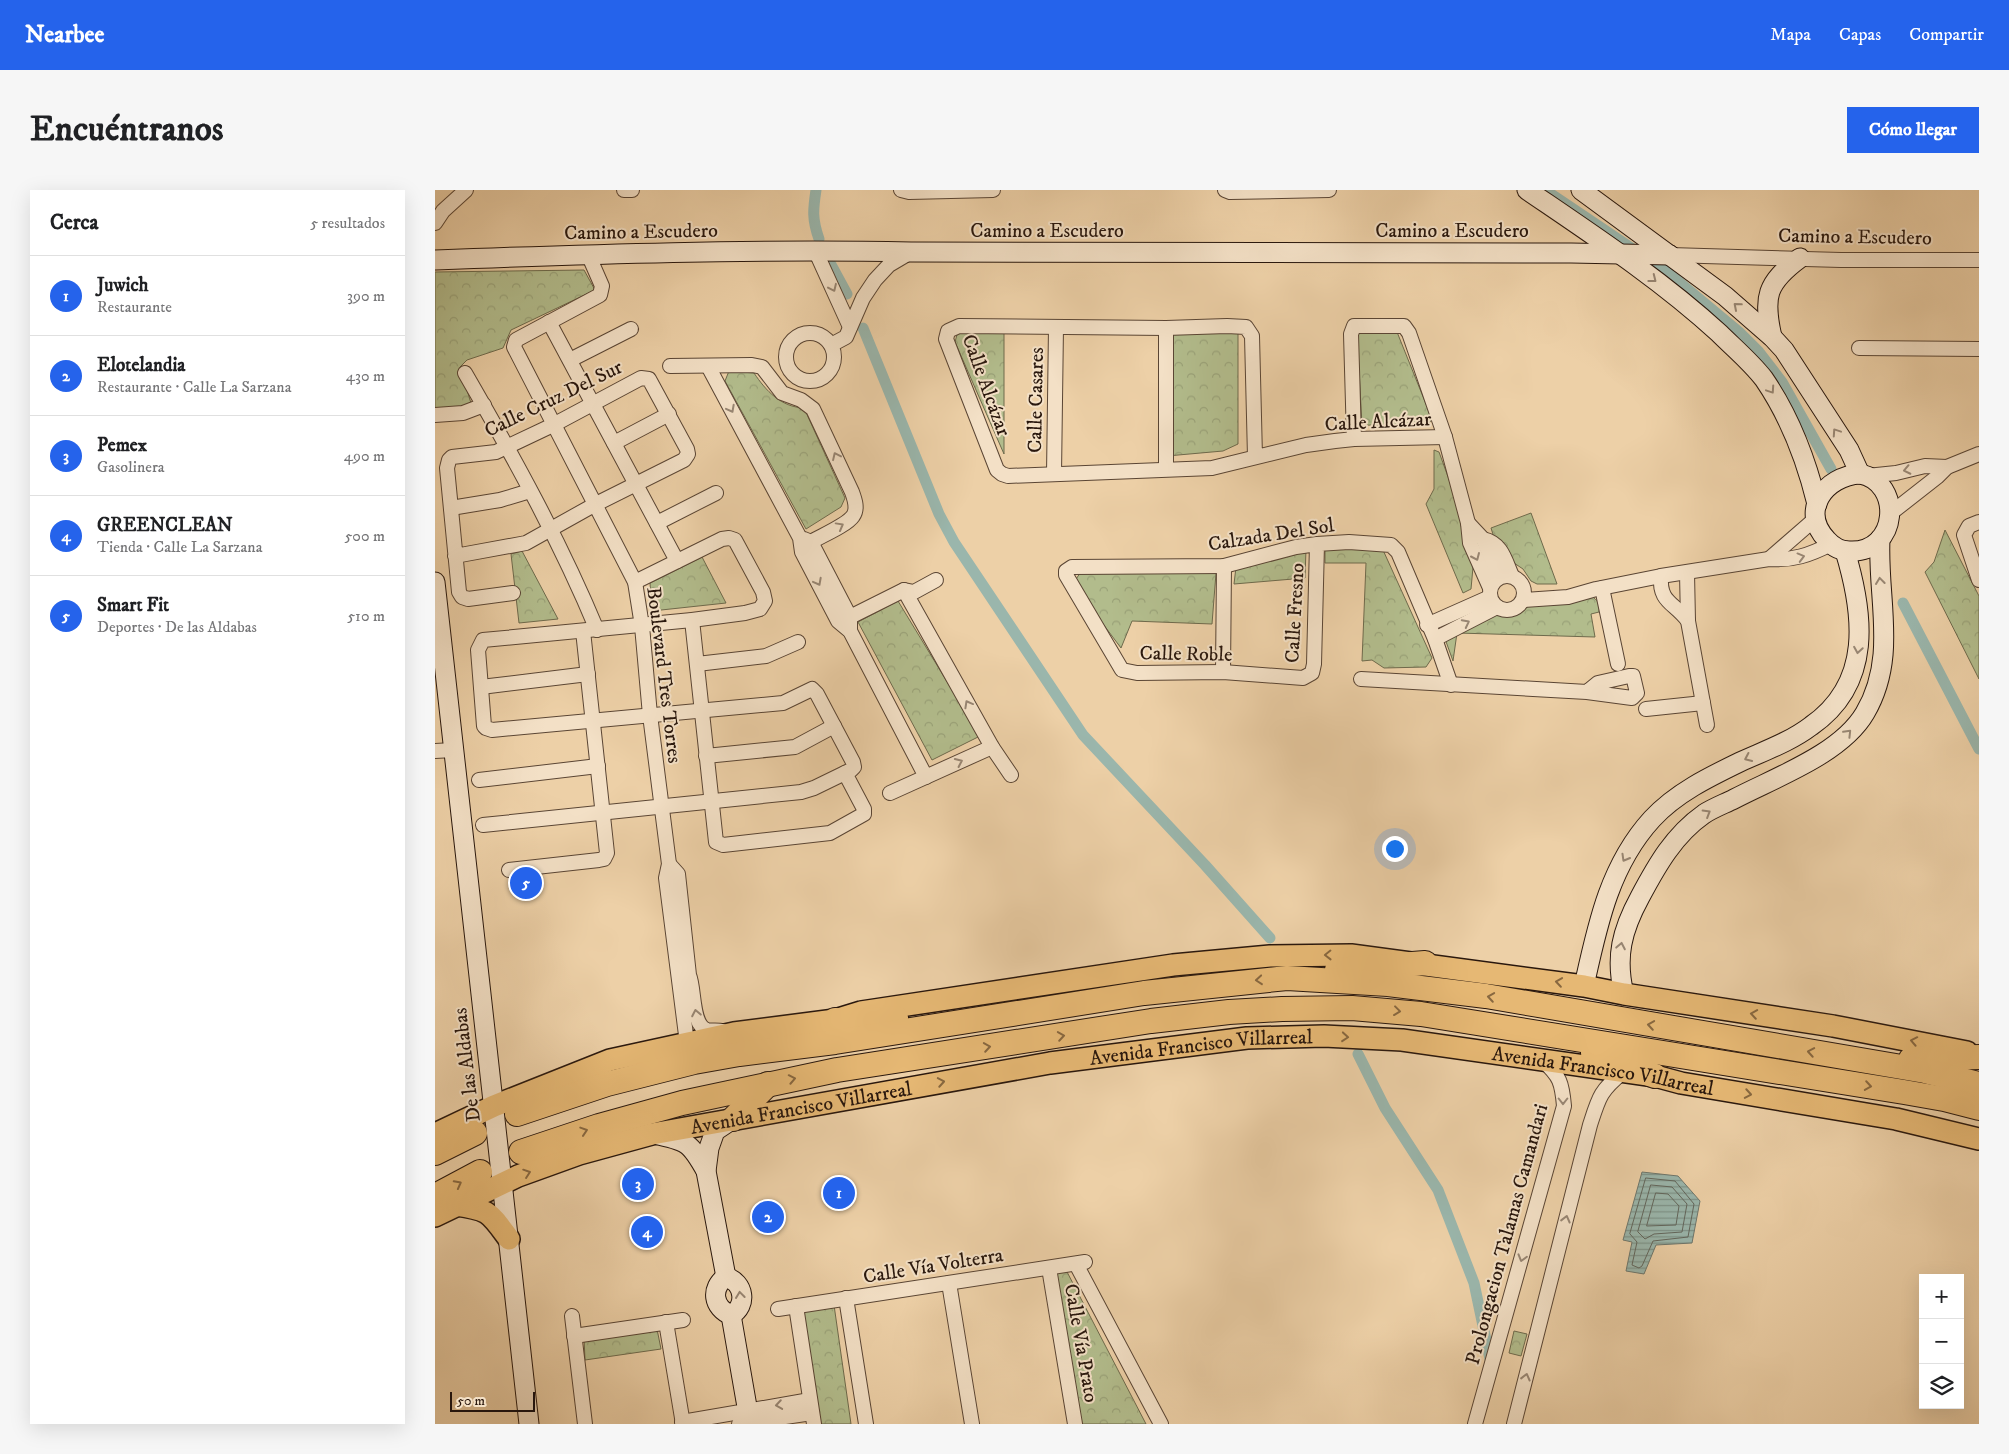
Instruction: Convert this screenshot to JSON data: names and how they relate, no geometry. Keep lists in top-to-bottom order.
{
  "streets": {
    "highway": ["Avenida Francisco Villarreal"],
    "street": [
      "Camino a Escudero",
      "Calle Alcázar",
      "Calle Cruz Del Sur",
      "Calle Casares",
      "Calzada Del Sol",
      "Calle Fresno",
      "Calle Roble",
      "Boulevard Tres Torres",
      "De las Aldabas",
      "Prolongacion Talamas Camandari",
      "Calle Vía Volterra",
      "Calle Vía Prato"
    ]
  },
  "crossings": [
    ["Calle Alcázar", "Calle Casares"],
    ["Calle Cruz Del Sur", "Boulevard Tres Torres"],
    ["Calzada Del Sol", "Calle Fresno"],
    ["Calzada Del Sol", "Calle Roble"],
    ["Calle Fresno", "Calle Roble"],
    ["Avenida Francisco Villarreal", "De las Aldabas"],
    ["Avenida Francisco Villarreal", "Prolongacion Talamas Camandari"],
    ["Calle Vía Volterra", "Calle Vía Prato"]
  ],
  "scale_bar": "50 m",
  "page": {
    "header": "Nearbee",
    "nav": ["Mapa", "Capas", "Compartir"],
    "buttons": "Cómo llegar",
    "title": "Encuéntranos",
    "heading": ["Cerca", "5 resultados"],
    "list": [
      {
        "mark": "1",
        "name": "Juwich",
        "note": "Restaurante",
        "value": "390 m"
      },
      {
        "mark": "2",
        "name": "Elotelandia",
        "note": "Restaurante · Calle La Sarzana",
        "value": "430 m"
      },
      {
        "mark": "3",
        "name": "Pemex",
        "note": "Gasolinera",
        "value": "490 m"
      },
      {
        "mark": "4",
        "name": "GREENCLEAN",
        "note": "Tienda · Calle La Sarzana",
        "value": "500 m"
      },
      {
        "mark": "5",
        "name": "Smart Fit",
        "note": "Deportes · De las Aldabas",
        "value": "510 m"
      }
    ],
    "pins": [
      "5",
      "3",
      "1",
      "2",
      "4"
    ],
    "map_buttons": ["+", "−"],
    "scale": "50 m"
  }
}
